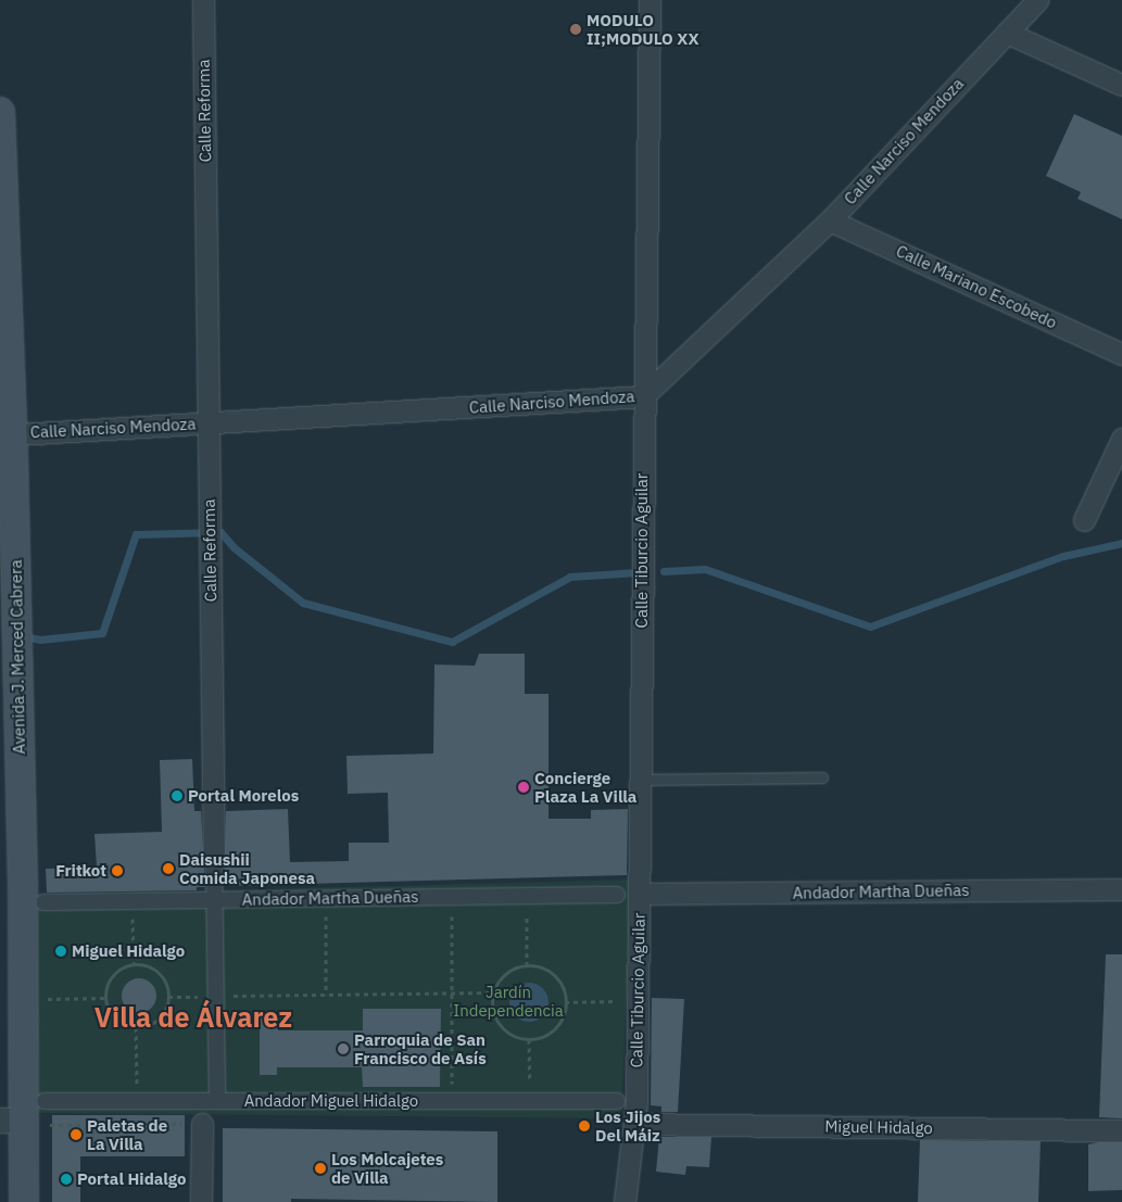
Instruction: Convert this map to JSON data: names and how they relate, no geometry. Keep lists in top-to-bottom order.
{
  "streets": {
    "main road": ["Avenida J. Merced Cabrera"],
    "street": [
      "Calle Reforma",
      "Calle Narciso Mendoza",
      "Calle Mariano Escobedo",
      "Calle Tiburcio Aguilar",
      "Andador Martha Dueñas",
      "Andador Miguel Hidalgo",
      "Miguel Hidalgo"
    ]
  },
  "crossings": [
    ["Calle Reforma", "Calle Narciso Mendoza"],
    ["Calle Reforma", "Andador Martha Dueñas"],
    ["Calle Reforma", "Andador Miguel Hidalgo"],
    ["Calle Narciso Mendoza", "Calle Mariano Escobedo"],
    ["Calle Narciso Mendoza", "Calle Tiburcio Aguilar"],
    ["Calle Narciso Mendoza", "Avenida J. Merced Cabrera"],
    ["Calle Tiburcio Aguilar", "Andador Martha Dueñas"],
    ["Calle Tiburcio Aguilar", "Andador Miguel Hidalgo"],
    ["Calle Tiburcio Aguilar", "Miguel Hidalgo"]
  ],
  "districts": ["Villa de Álvarez"],
  "parks": ["Jardín Independencia"],
  "places": [
    "MODULO II;MODULO XX",
    "Concierge Plaza La Villa",
    "Portal Morelos",
    "Daisushii Comida Japonesa",
    "Fritkot",
    "Miguel Hidalgo",
    "Parroquia de San Francisco de Asís",
    "Los Jijos Del Máiz",
    "Paletas de La Villa",
    "Los Molcajetes de Villa",
    "Portal Hidalgo"
  ]
}
